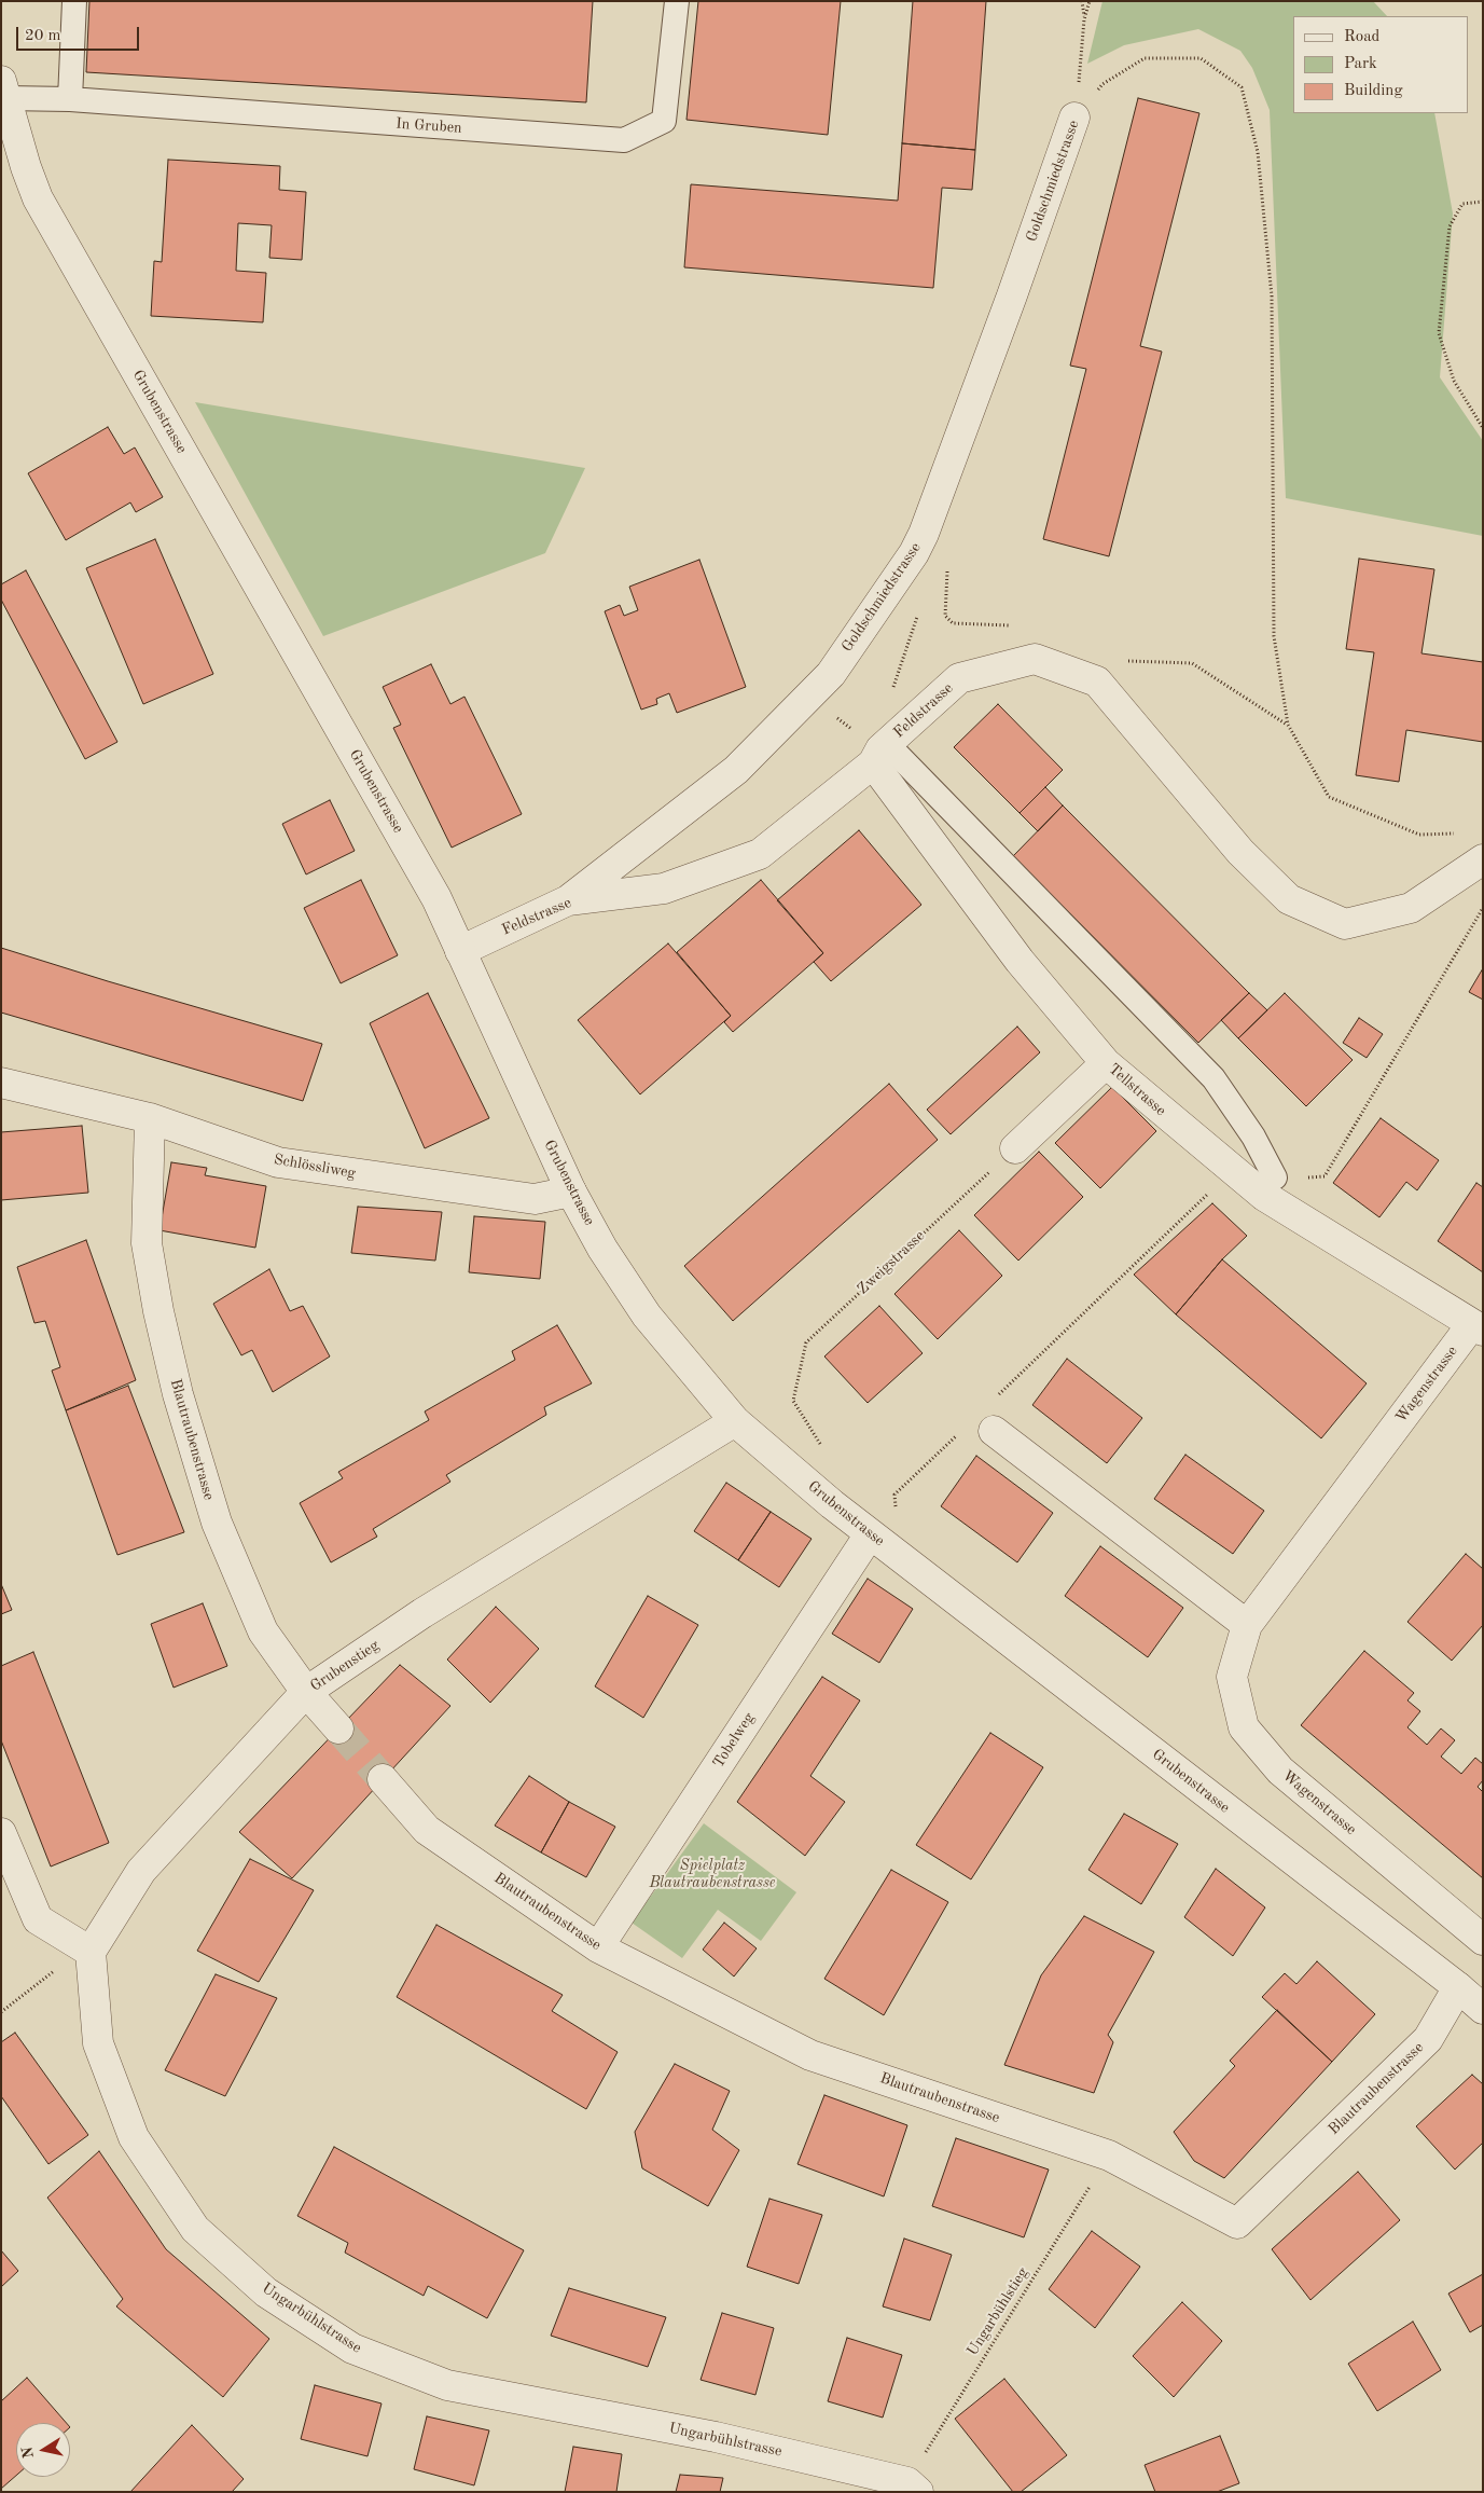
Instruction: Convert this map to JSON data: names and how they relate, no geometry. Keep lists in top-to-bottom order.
{
  "streets": {
    "street": [
      "Goldschmiedstrasse",
      "Grubenstrasse",
      "Feldstrasse",
      "Tellstrasse",
      "Schlössliweg",
      "Wagenstrasse",
      "Blautraubenstrasse",
      "Grubenstieg",
      "Tobelweg",
      "Ungarbühlstrasse"
    ],
    "lane": ["In Gruben"],
    "path": ["Zweigstrasse", "Ungarbühlstieg"]
  },
  "crossings": [
    ["In Gruben", "Grubenstrasse"],
    ["Goldschmiedstrasse", "Feldstrasse"],
    ["Grubenstrasse", "Feldstrasse"],
    ["Grubenstrasse", "Schlössliweg"],
    ["Grubenstrasse", "Blautraubenstrasse"],
    ["Grubenstrasse", "Grubenstieg"],
    ["Grubenstrasse", "Tobelweg"],
    ["Feldstrasse", "Tellstrasse"],
    ["Tellstrasse", "Wagenstrasse"],
    ["Schlössliweg", "Blautraubenstrasse"],
    ["Blautraubenstrasse", "Grubenstieg"],
    ["Blautraubenstrasse", "Tobelweg"],
    ["Blautraubenstrasse", "Ungarbühlstieg"],
    ["Grubenstieg", "Ungarbühlstrasse"],
    ["Ungarbühlstieg", "Ungarbühlstrasse"]
  ],
  "parks": ["Spielplatz Blautraubenstrasse"],
  "legend": ["Road", "Park", "Building"],
  "scale_bar": "20 m",
  "north": "left"
}
